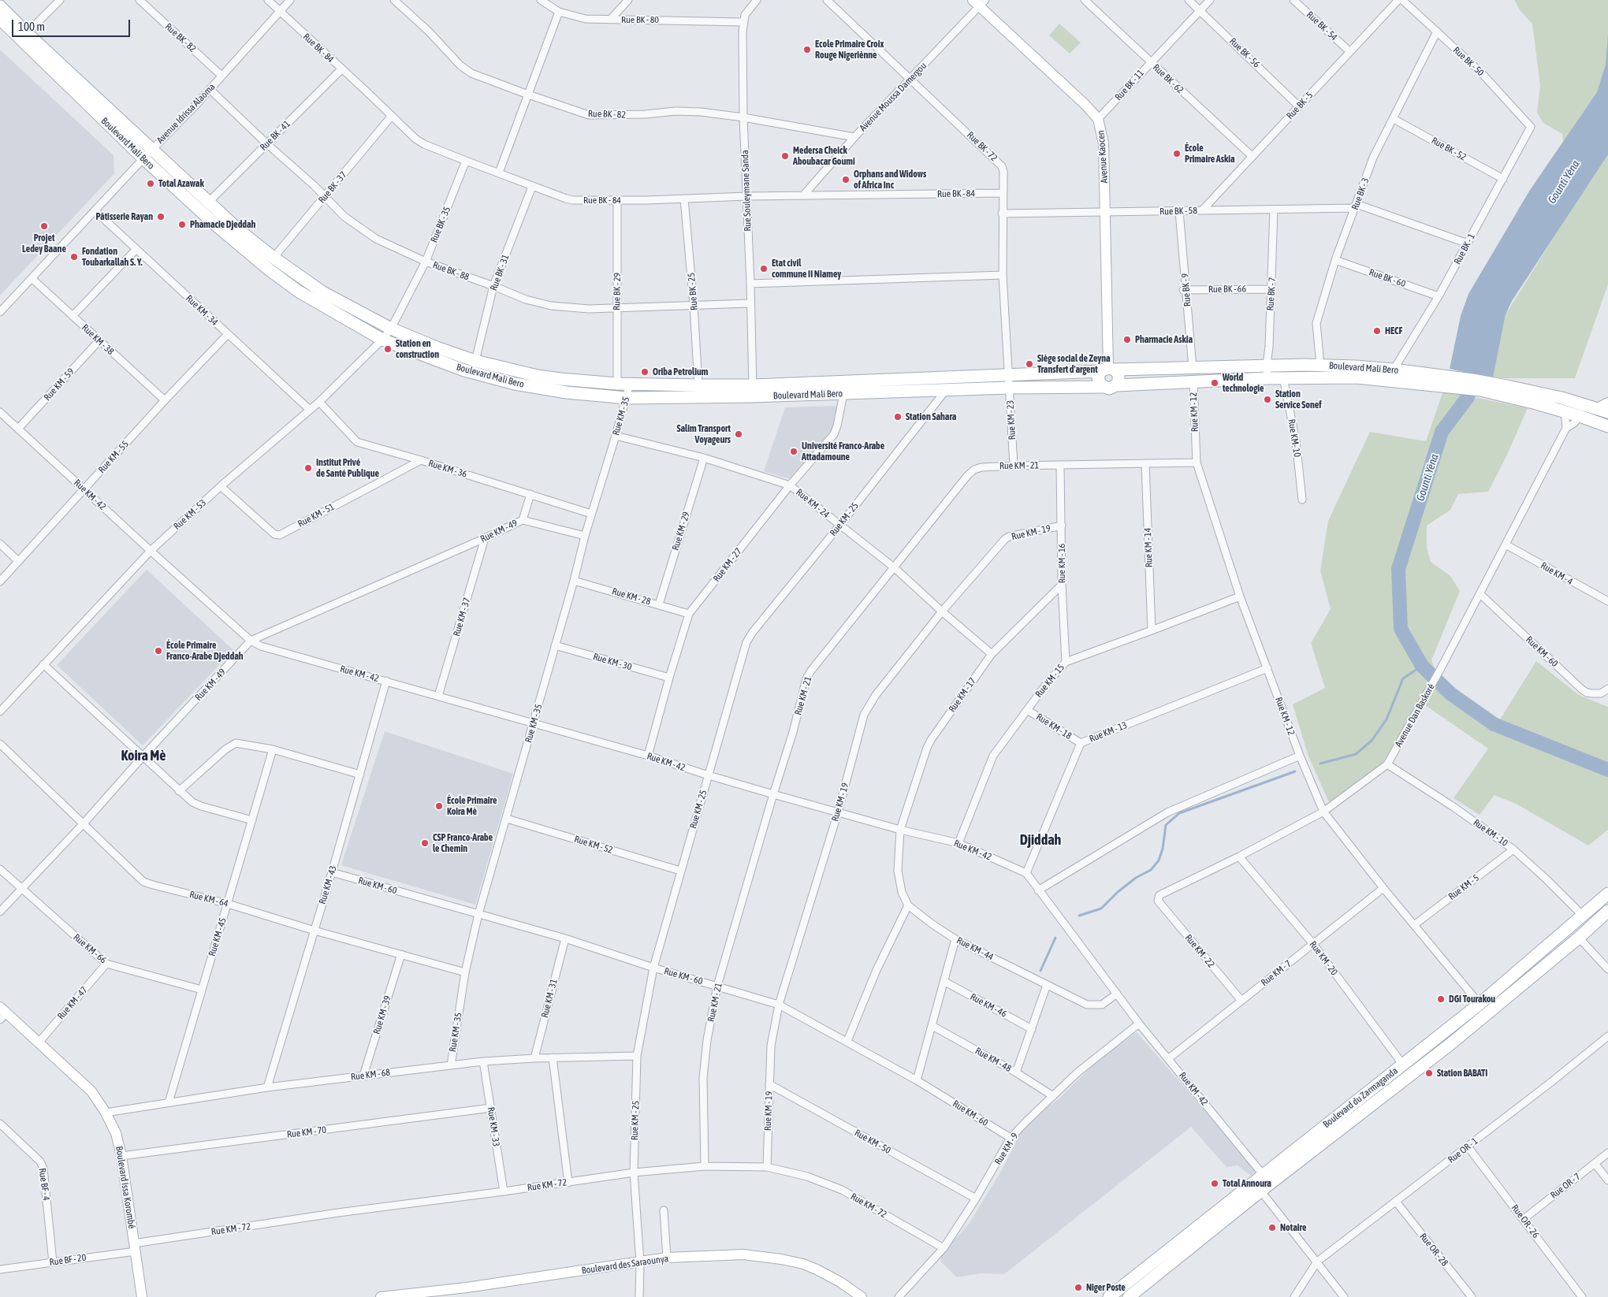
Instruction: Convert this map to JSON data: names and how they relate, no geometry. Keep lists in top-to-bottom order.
{
  "streets": {
    "main road": ["Boulevard Mali Bero", "Boulevard du Zarmaganda"],
    "street": [
      "Rue BK - 80",
      "Rue BK - 54",
      "Rue BK - 82",
      "Rue BK - 84",
      "Rue BK - 56",
      "Rue BK - 50",
      "Rue BK - 62",
      "Rue BK - 11",
      "Avenue Moussa Damergou",
      "Rue BK - 5",
      "Avenue Idrissa Alaoma",
      "Rue BK - 41",
      "Rue BK - 72",
      "Rue BK - 52",
      "Avenue Kaocen",
      "Rue BK - 37",
      "Rue Souleymane Sanda",
      "Rue BK - 3",
      "Rue BK - 58",
      "Rue BK - 35",
      "Rue BK - 1",
      "Rue BK - 88",
      "Rue BK - 31",
      "Rue BK - 60",
      "Rue BK - 66",
      "Rue BK - 9",
      "Rue BK - 29",
      "Rue BK - 25",
      "Rue BK - 7",
      "Rue KM - 34",
      "Rue KM - 38",
      "Rue KM - 59",
      "Rue KM - 12",
      "Rue KM - 35",
      "Rue KM - 23",
      "Rue KM- 10",
      "Rue KM - 55",
      "Rue KM - 21",
      "Rue KM - 36",
      "Rue KM - 42",
      "Rue KM - 24",
      "Rue KM - 53",
      "Rue KM - 51",
      "Rue KM - 25",
      "Rue KM - 49",
      "Rue KM - 29",
      "Rue KM - 19",
      "Rue KM - 14",
      "Rue KM - 16",
      "Rue KM - 27",
      "Rue KM - 4",
      "Rue KM - 28",
      "Rue KM - 37",
      "Rue KM - 60",
      "Rue KM - 30",
      "Rue KM - 15",
      "Rue KM - 17",
      "Avenue Dan Baskoré",
      "Rue KM - 18",
      "Rue KM - 13",
      "Rue KM - 10",
      "Rue KM - 52",
      "Rue KM - 43",
      "Rue KM - 5",
      "Rue KM - 64",
      "Rue KM - 45",
      "Rue KM - 66",
      "Rue KM - 44",
      "Rue KM - 22",
      "Rue KM - 20",
      "Rue KM - 7",
      "Rue KM - 31",
      "Rue KM - 47",
      "Rue KM - 46",
      "Rue KM - 39",
      "Rue KM - 48",
      "Rue KM - 68",
      "Rue KM - 33",
      "Rue KM - 70",
      "Rue KM - 50",
      "Rue KM - 9",
      "Rue OR - 1",
      "Rue BF - 4",
      "Rue KM - 72",
      "Rue OR - 7",
      "Boulevard Issa Korombé",
      "Rue OR - 26",
      "Rue OR - 28",
      "Rue BF - 20",
      "Boulevard des Saraounya"
    ]
  },
  "crossings": [
    ["Rue BK - 80", "Rue Souleymane Sanda"],
    ["Rue BK - 54", "Rue BK - 5"],
    ["Rue BK - 82", "Avenue Moussa Damergou"],
    ["Rue BK - 82", "Avenue Idrissa Alaoma"],
    ["Rue BK - 82", "Rue Souleymane Sanda"],
    ["Rue BK - 84", "Avenue Moussa Damergou"],
    ["Rue BK - 84", "Avenue Idrissa Alaoma"],
    ["Rue BK - 84", "Rue BK - 41"],
    ["Rue BK - 84", "Rue BK - 72"],
    ["Rue BK - 84", "Rue BK - 37"],
    ["Rue BK - 84", "Rue Souleymane Sanda"],
    ["Rue BK - 84", "Rue BK - 35"],
    ["Rue BK - 84", "Rue BK - 31"],
    ["Rue BK - 84", "Rue BK - 29"],
    ["Rue BK - 84", "Rue BK - 25"],
    ["Rue BK - 56", "Rue BK - 11"],
    ["Rue BK - 56", "Rue BK - 5"],
    ["Rue BK - 50", "Rue BK - 3"],
    ["Rue BK - 50", "Rue BK - 1"],
    ["Rue BK - 62", "Rue BK - 11"],
    ["Rue BK - 62", "Rue BK - 5"],
    ["Rue BK - 11", "Avenue Kaocen"],
    ["Avenue Moussa Damergou", "Rue BK - 72"],
    ["Avenue Moussa Damergou", "Avenue Kaocen"],
    ["Rue BK - 5", "Rue BK - 58"],
    ["Avenue Idrissa Alaoma", "Boulevard Mali Bero"],
    ["Avenue Idrissa Alaoma", "Rue BK - 88"],
    ["Avenue Idrissa Alaoma", "Rue KM - 34"],
    ["Avenue Idrissa Alaoma", "Rue KM - 38"],
    ["Rue BK - 41", "Boulevard Mali Bero"],
    ["Rue BK - 41", "Rue BK - 88"],
    ["Boulevard Mali Bero", "Rue BK - 72"],
    ["Boulevard Mali Bero", "Avenue Kaocen"],
    ["Boulevard Mali Bero", "Rue BK - 37"],
    ["Boulevard Mali Bero", "Rue Souleymane Sanda"],
    ["Boulevard Mali Bero", "Rue BK - 3"],
    ["Boulevard Mali Bero", "Rue BK - 35"],
    ["Boulevard Mali Bero", "Rue BK - 1"],
    ["Boulevard Mali Bero", "Rue BK - 31"],
    ["Boulevard Mali Bero", "Rue BK - 9"],
    ["Boulevard Mali Bero", "Rue BK - 29"],
    ["Boulevard Mali Bero", "Rue BK - 25"],
    ["Boulevard Mali Bero", "Rue BK - 7"],
    ["Boulevard Mali Bero", "Rue KM - 12"],
    ["Boulevard Mali Bero", "Rue KM - 35"],
    ["Boulevard Mali Bero", "Rue KM - 23"],
    ["Boulevard Mali Bero", "Rue KM- 10"],
    ["Boulevard Mali Bero", "Rue KM - 53"],
    ["Boulevard Mali Bero", "Rue KM - 25"],
    ["Boulevard Mali Bero", "Rue KM - 27"],
    ["Boulevard Mali Bero", "Avenue Dan Baskoré"],
    ["Rue BK - 72", "Rue BK - 58"],
    ["Rue BK - 72", "Rue KM - 23"],
    ["Rue BK - 52", "Rue BK - 3"],
    ["Rue BK - 52", "Rue BK - 1"],
    ["Avenue Kaocen", "Rue BK - 58"],
    ["Rue BK - 37", "Rue BK - 88"],
    ["Rue Souleymane Sanda", "Rue BK - 88"],
    ["Rue BK - 3", "Rue BK - 58"],
    ["Rue BK - 3", "Rue BK - 60"],
    ["Rue BK - 58", "Rue BK - 1"],
    ["Rue BK - 58", "Rue BK - 9"],
    ["Rue BK - 58", "Rue BK - 7"],
    ["Rue BK - 35", "Rue BK - 88"],
    ["Rue BK - 35", "Rue KM - 53"],
    ["Rue BK - 1", "Rue BK - 60"],
    ["Rue BK - 88", "Rue BK - 31"],
    ["Rue BK - 88", "Rue BK - 29"],
    ["Rue BK - 88", "Rue BK - 25"],
    ["Rue BK - 66", "Rue BK - 9"],
    ["Rue BK - 66", "Rue BK - 7"],
    ["Rue KM - 34", "Rue KM - 55"],
    ["Rue KM - 34", "Rue KM - 53"],
    ["Rue KM - 38", "Rue KM - 59"],
    ["Rue KM - 38", "Rue KM - 55"],
    ["Rue KM - 59", "Rue KM - 42"],
    ["Rue KM - 12", "Rue KM - 21"],
    ["Rue KM - 12", "Rue KM - 15"],
    ["Rue KM - 12", "Avenue Dan Baskoré"],
    ["Rue KM - 12", "Rue KM - 13"],
    ["Rue KM - 12", "Rue KM - 5"],
    ["Rue KM - 12", "Rue KM - 7"],
    ["Rue KM - 12", "Boulevard du Zarmaganda"],
    ["Rue KM - 35", "Rue KM - 36"],
    ["Rue KM - 35", "Rue KM - 42"],
    ["Rue KM - 35", "Rue KM - 24"],
    ["Rue KM - 35", "Rue KM - 49"],
    ["Rue KM - 35", "Rue KM - 28"],
    ["Rue KM - 35", "Rue KM - 60"],
    ["Rue KM - 35", "Rue KM - 30"],
    ["Rue KM - 35", "Rue KM - 52"],
    ["Rue KM - 35", "Rue KM - 64"],
    ["Rue KM - 35", "Rue KM - 68"],
    ["Rue KM - 23", "Rue KM - 21"],
    ["Rue KM - 55", "Rue KM - 42"],
    ["Rue KM - 21", "Rue KM - 42"],
    ["Rue KM - 21", "Rue KM - 24"],
    ["Rue KM - 21", "Rue KM - 14"],
    ["Rue KM - 21", "Rue KM - 16"],
    ["Rue KM - 21", "Rue KM - 60"],
    ["Rue KM - 21", "Rue KM - 72"],
    ["Rue KM - 36", "Rue KM - 53"],
    ["Rue KM - 36", "Rue KM - 51"],
    ["Rue KM - 36", "Rue KM - 49"],
    ["Rue KM - 42", "Rue KM - 53"],
    ["Rue KM - 42", "Rue KM - 25"],
    ["Rue KM - 42", "Rue KM - 49"],
    ["Rue KM - 42", "Rue KM - 19"],
    ["Rue KM - 42", "Rue KM - 27"],
    ["Rue KM - 42", "Rue KM - 37"],
    ["Rue KM - 42", "Rue KM - 15"],
    ["Rue KM - 42", "Rue KM - 17"],
    ["Rue KM - 42", "Rue KM - 13"],
    ["Rue KM - 42", "Rue KM - 43"],
    ["Rue KM - 42", "Rue KM - 44"],
    ["Rue KM - 42", "Rue KM - 7"],
    ["Rue KM - 42", "Boulevard du Zarmaganda"],
    ["Rue KM - 42", "Rue KM - 9"],
    ["Rue KM - 42", "Rue OR - 1"],
    ["Rue KM - 24", "Rue KM - 25"],
    ["Rue KM - 24", "Rue KM - 29"],
    ["Rue KM - 24", "Rue KM - 19"],
    ["Rue KM - 24", "Rue KM - 27"],
    ["Rue KM - 24", "Rue KM - 17"],
    ["Rue KM - 53", "Rue KM - 51"],
    ["Rue KM - 25", "Rue KM - 60"],
    ["Rue KM - 25", "Rue KM - 52"],
    ["Rue KM - 25", "Rue KM - 68"],
    ["Rue KM - 25", "Rue KM - 72"],
    ["Rue KM - 25", "Boulevard des Saraounya"],
    ["Rue KM - 49", "Rue KM - 37"],
    ["Rue KM - 49", "Rue KM - 64"],
    ["Rue KM - 49", "Rue KM - 66"],
    ["Rue KM - 29", "Rue KM - 28"],
    ["Rue KM - 19", "Rue KM - 16"],
    ["Rue KM - 19", "Rue KM - 60"],
    ["Rue KM - 19", "Rue KM - 50"],
    ["Rue KM - 19", "Rue KM - 72"],
    ["Rue KM - 14", "Rue KM - 15"],
    ["Rue KM - 16", "Rue KM - 15"],
    ["Rue KM - 16", "Rue KM - 17"],
    ["Rue KM - 27", "Rue KM - 28"],
    ["Rue KM - 27", "Rue KM - 30"],
    ["Rue KM - 4", "Avenue Dan Baskoré"],
    ["Rue KM - 60", "Avenue Dan Baskoré"],
    ["Rue KM - 60", "Rue KM - 43"],
    ["Rue KM - 60", "Rue KM - 31"],
    ["Rue KM - 60", "Rue KM - 9"],
    ["Rue KM - 15", "Rue KM - 18"],
    ["Avenue Dan Baskoré", "Rue KM - 10"],
    ["Avenue Dan Baskoré", "Rue KM - 22"],
    ["Avenue Dan Baskoré", "Rue KM - 20"],
    ["Rue KM - 18", "Rue KM - 13"],
    ["Rue KM - 10", "Rue KM - 5"],
    ["Rue KM - 10", "Boulevard du Zarmaganda"],
    ["Rue KM - 43", "Rue KM - 64"],
    ["Rue KM - 43", "Rue KM - 68"],
    ["Rue KM - 64", "Rue KM - 45"],
    ["Rue KM - 64", "Rue KM - 39"],
    ["Rue KM - 45", "Rue KM - 66"],
    ["Rue KM - 45", "Rue KM - 68"],
    ["Rue KM - 66", "Rue KM - 47"],
    ["Rue KM - 22", "Rue KM - 7"],
    ["Rue KM - 20", "Rue KM - 7"],
    ["Rue KM - 20", "Boulevard du Zarmaganda"],
    ["Rue KM - 31", "Rue KM - 68"],
    ["Rue KM - 47", "Boulevard Issa Korombé"],
    ["Rue KM - 39", "Rue KM - 68"],
    ["Rue KM - 48", "Rue KM - 9"],
    ["Rue KM - 68", "Rue KM - 33"],
    ["Rue KM - 68", "Boulevard Issa Korombé"],
    ["Rue KM - 33", "Rue KM - 70"],
    ["Rue KM - 33", "Rue KM - 72"],
    ["Rue KM - 70", "Boulevard Issa Korombé"],
    ["Rue KM - 50", "Rue KM - 9"],
    ["Rue KM - 9", "Rue KM - 72"],
    ["Rue OR - 1", "Rue OR - 26"],
    ["Rue OR - 1", "Rue OR - 28"],
    ["Rue BF - 4", "Rue BF - 20"],
    ["Rue KM - 72", "Boulevard Issa Korombé"],
    ["Rue KM - 72", "Rue BF - 20"],
    ["Rue OR - 7", "Rue OR - 26"],
    ["Boulevard Issa Korombé", "Rue BF - 20"]
  ],
  "districts": ["Koira Mè", "Djiddah"],
  "water": ["Gounti Yéna"],
  "places": [
    "Ecole Primaire Croix Rouge Nigeriènne",
    "École Primaire Askia",
    "Medersa Cheick Aboubacar Goumi",
    "Orphans and Widows of Africa Inc",
    "Total Azawak",
    "Pâtisserie Rayan",
    "Phamacie Djeddah",
    "Projet Ledey Baane",
    "Fondation Toubarkallah S. Y.",
    "Etat civil commune II Niamey",
    "HECF",
    "Pharmacie Askia",
    "Station en construction",
    "Siège social de Zeyna Transfert d'argent",
    "Oriba Petrolium",
    "World technologie",
    "Station Service Sonef",
    "Station Sahara",
    "Salim Transport Voyageurs",
    "Université Franco-Arabe Attadamoune",
    "Institut Privé de Santé Publique",
    "École Primaire Franco-Arabe Djeddah",
    "École Primaire Koira Mè",
    "CSP Franco-Arabe le Chemin",
    "DGI Tourakou",
    "Station BABATI",
    "Total Annoura",
    "Notaire",
    "Niger Poste"
  ],
  "scale_bar": "100 m"
}
